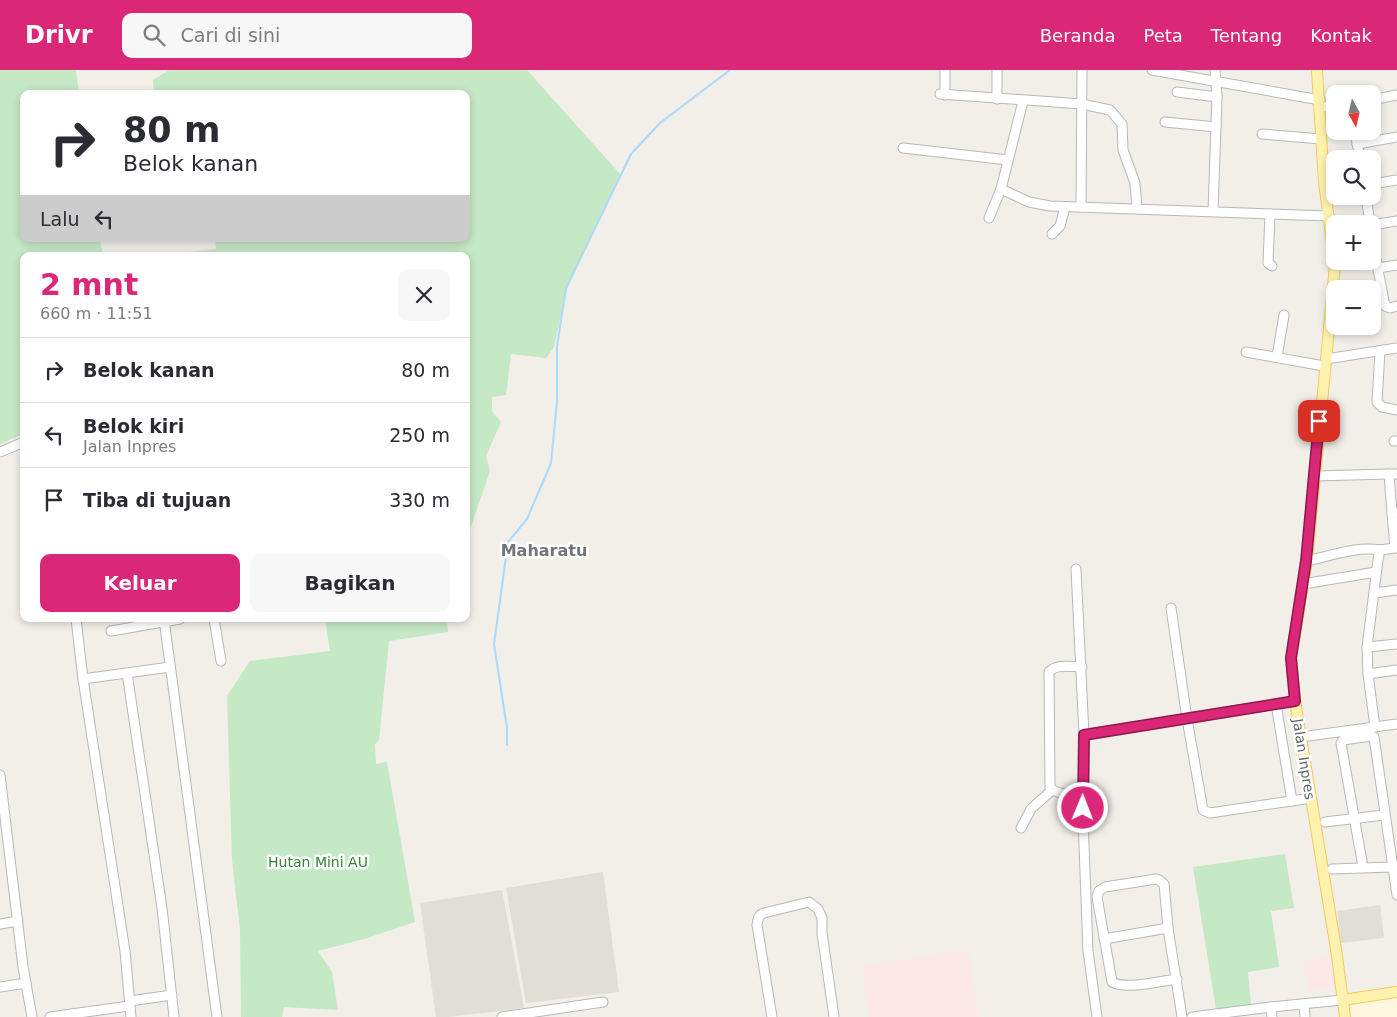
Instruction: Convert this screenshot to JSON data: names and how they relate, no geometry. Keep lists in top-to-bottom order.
{
  "streets": {
    "main road": ["Jalan Inpres"]
  },
  "districts": ["Maharatu"],
  "parks": ["Hutan Mini AU"],
  "north": "bottom",
  "page": {
    "header": "Drivr",
    "search": "Cari di sini",
    "nav": [
      "Beranda",
      "Peta",
      "Tentang",
      "Kontak"
    ],
    "map_buttons": ["+", "−"],
    "turn": ["80 m", "Belok kanan"],
    "then": "Lalu",
    "heading": ["2 mnt", "660 m · 11:51"],
    "list": [
      {
        "name": "Belok kanan",
        "value": "80 m"
      },
      {
        "name": "Belok kiri",
        "note": "Jalan Inpres",
        "value": "250 m"
      },
      {
        "name": "Tiba di tujuan",
        "value": "330 m"
      }
    ],
    "buttons": ["Keluar", "Bagikan"]
  }
}
